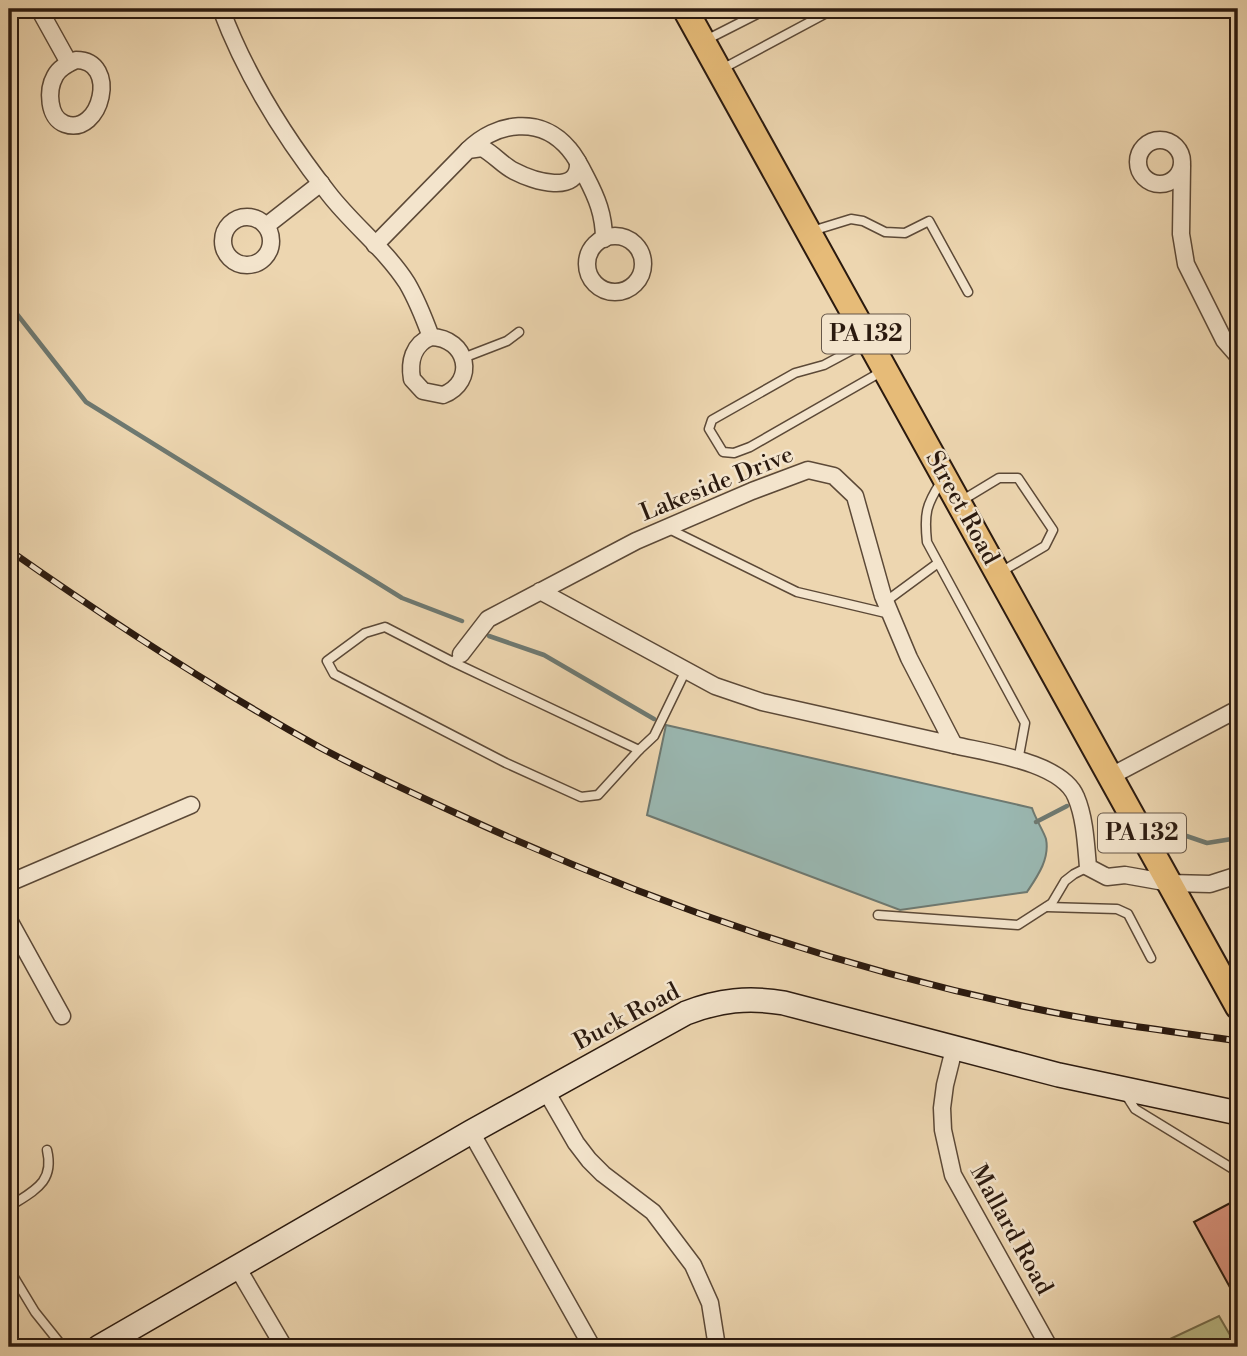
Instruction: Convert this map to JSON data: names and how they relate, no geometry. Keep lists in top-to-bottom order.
{
  "streets": {
    "main road": ["PA 132", "Street Road"],
    "street": ["Lakeside Drive", "Buck Road", "Mallard Road"]
  },
  "crossings": [
    ["Buck Road", "Mallard Road"]
  ]
}
